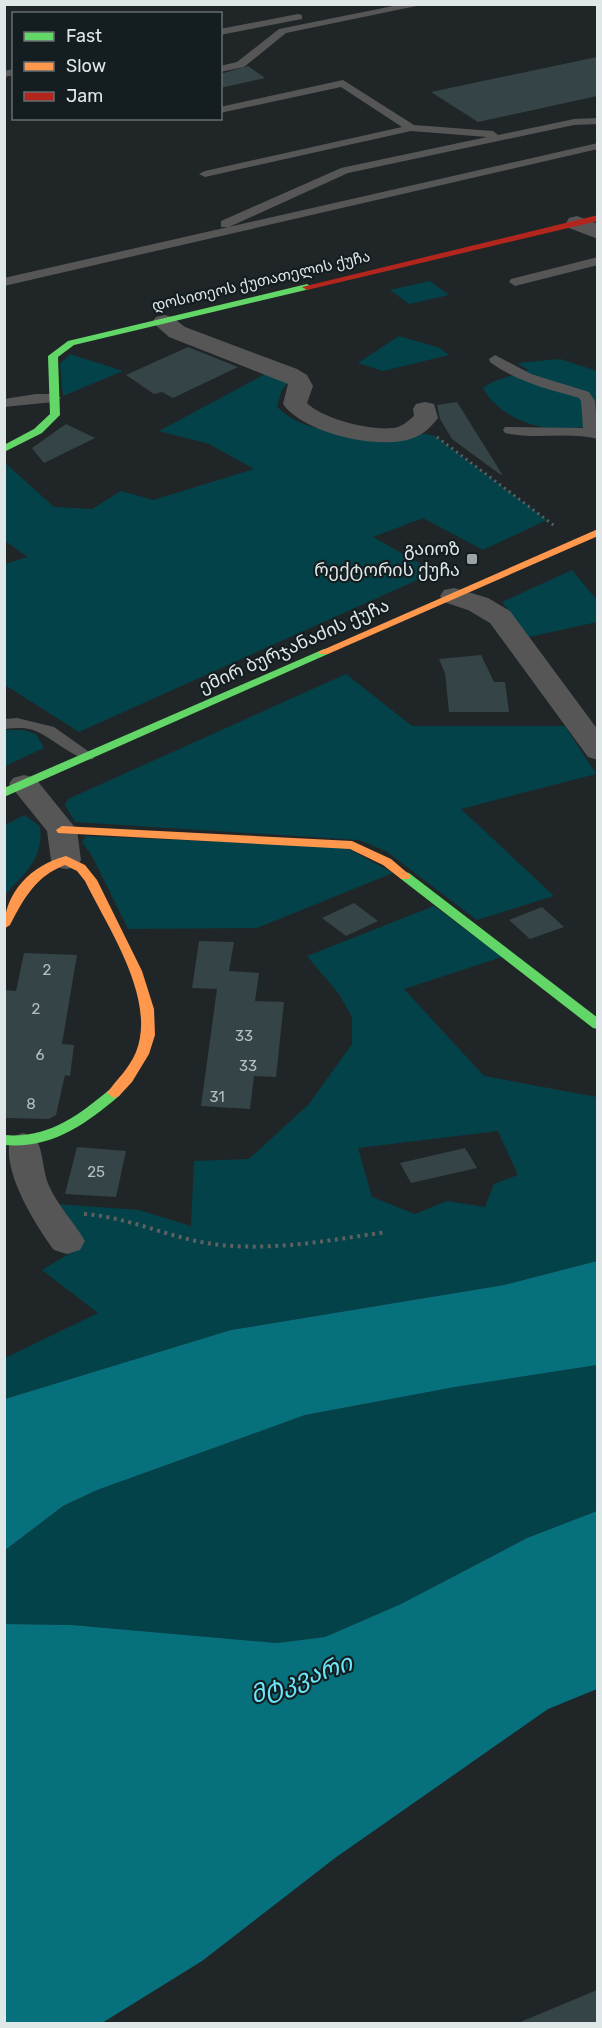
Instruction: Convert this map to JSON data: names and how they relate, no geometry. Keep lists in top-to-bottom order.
{
  "streets": {
    "street": ["დოსითეოს ქუთათელის ქუჩა", "ემირ ბურჯანაძის ქუჩა"]
  },
  "water": ["მტკვარი"],
  "places": {
    "transit": ["გაიოზ რექტორის ქუჩა"]
  },
  "house_numbers": [
    "2",
    "2",
    "33",
    "6",
    "33",
    "31",
    "8",
    "25"
  ],
  "legend": ["Fast", "Slow", "Jam"]
}
